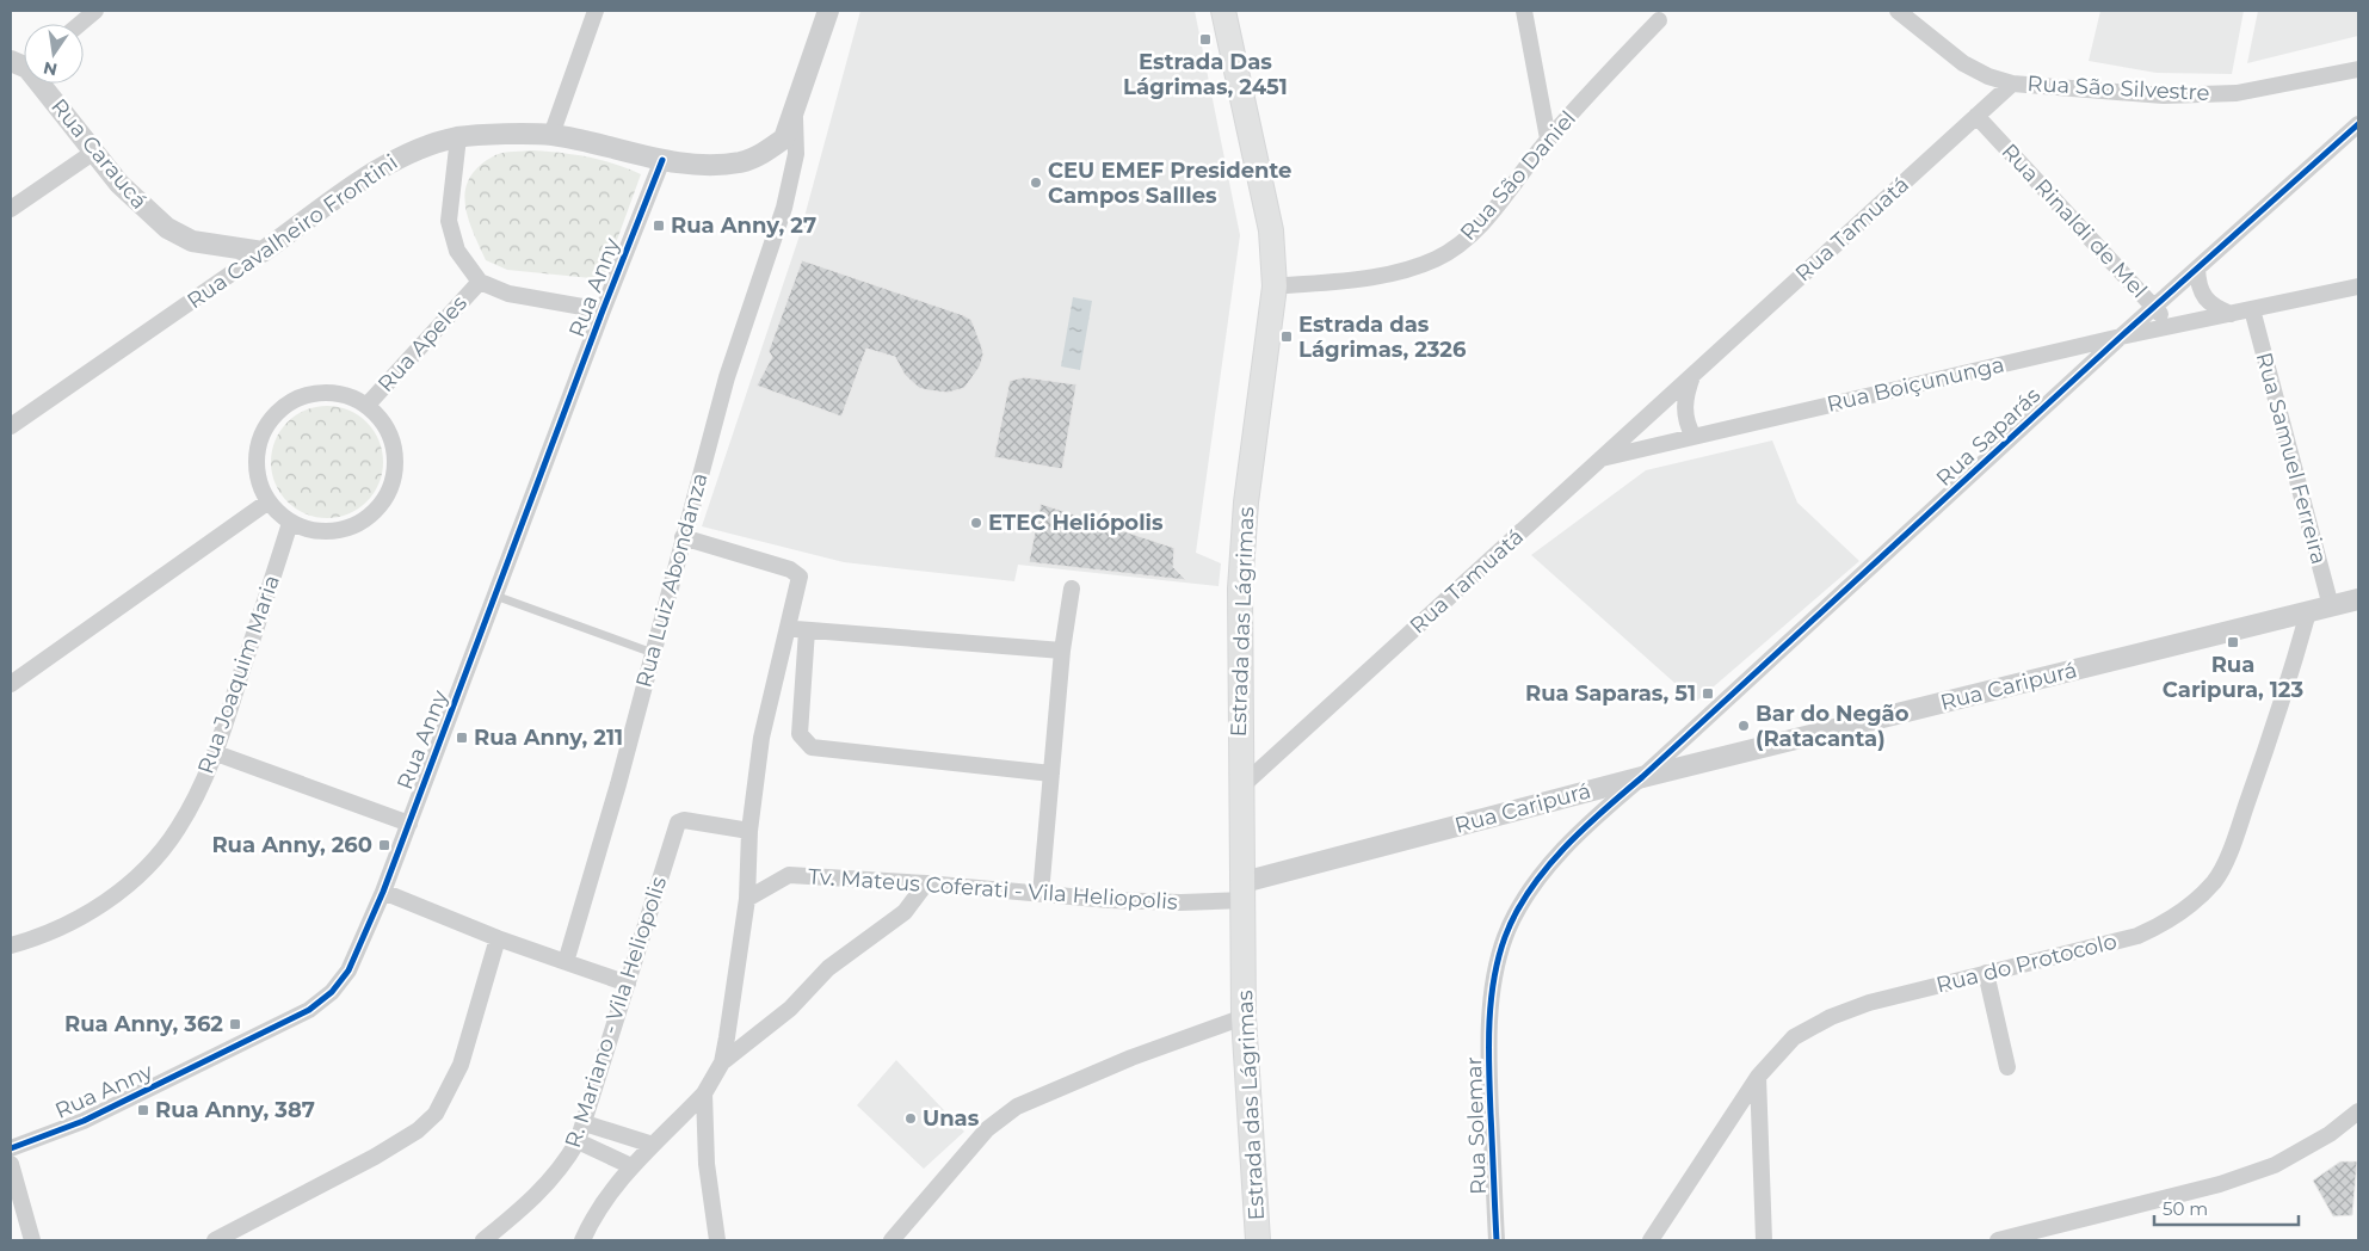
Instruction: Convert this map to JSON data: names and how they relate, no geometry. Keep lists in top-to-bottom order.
{
  "streets": {
    "main road": ["Estrada das Lágrimas"],
    "street": [
      "Rua São Silvestre",
      "Rua Caraucá",
      "Rua São Daniel",
      "Rua Rinaldi de Mel",
      "Rua Tamuatá",
      "Rua Cavalheiro Frontini",
      "Rua Anny",
      "Rua Apeles",
      "Rua Boiçununga",
      "Rua Saparás",
      "Rua Samuel Ferreira",
      "Rua Luiz Abondanza",
      "Rua Joaquim Maria",
      "Rua Caripurá",
      "Tv. Mateus Coferati - Vila Heliopolis",
      "Rua do Protocolo",
      "R. Mariano - Vila Heliopolis",
      "Rua Solemar"
    ]
  },
  "crossings": [
    ["Rua São Silvestre", "Rua Tamuatá"],
    ["Rua Caraucá", "Rua Cavalheiro Frontini"],
    ["Rua São Daniel", "Estrada das Lágrimas"],
    ["Rua Rinaldi de Mel", "Rua Tamuatá"],
    ["Rua Rinaldi de Mel", "Rua Boiçununga"],
    ["Rua Rinaldi de Mel", "Rua Saparás"],
    ["Rua Tamuatá", "Rua Boiçununga"],
    ["Rua Tamuatá", "Estrada das Lágrimas"],
    ["Rua Cavalheiro Frontini", "Rua Anny"],
    ["Rua Cavalheiro Frontini", "Rua Luiz Abondanza"],
    ["Rua Apeles", "Rua Joaquim Maria"],
    ["Rua Boiçununga", "Rua Saparás"],
    ["Rua Boiçununga", "Rua Samuel Ferreira"],
    ["Rua Saparás", "Rua Caripurá"],
    ["Rua Saparás", "Rua Solemar"],
    ["Rua Samuel Ferreira", "Rua Caripurá"],
    ["Estrada das Lágrimas", "Rua Caripurá"],
    ["Estrada das Lágrimas", "Tv. Mateus Coferati - Vila Heliopolis"],
    ["Rua Caripurá", "Tv. Mateus Coferati - Vila Heliopolis"],
    ["Rua Caripurá", "Rua do Protocolo"],
    ["Rua Caripurá", "Rua Solemar"]
  ],
  "places": {
    "transit": [
      "Estrada Das Lágrimas, 2451",
      "Rua Anny, 27",
      "Estrada das Lágrimas, 2326",
      "Rua Caripura, 123",
      "Rua Saparas, 51",
      "Rua Anny, 211",
      "Rua Anny, 260",
      "Rua Anny, 362",
      "Rua Anny, 387"
    ],
    "other": [
      "CEU EMEF Presidente Campos Sallles",
      "ETEC Heliópolis",
      "Bar do Negão (Ratacanta)",
      "Unas"
    ]
  },
  "scale_bar": "50 m",
  "north": "bottom"
}
